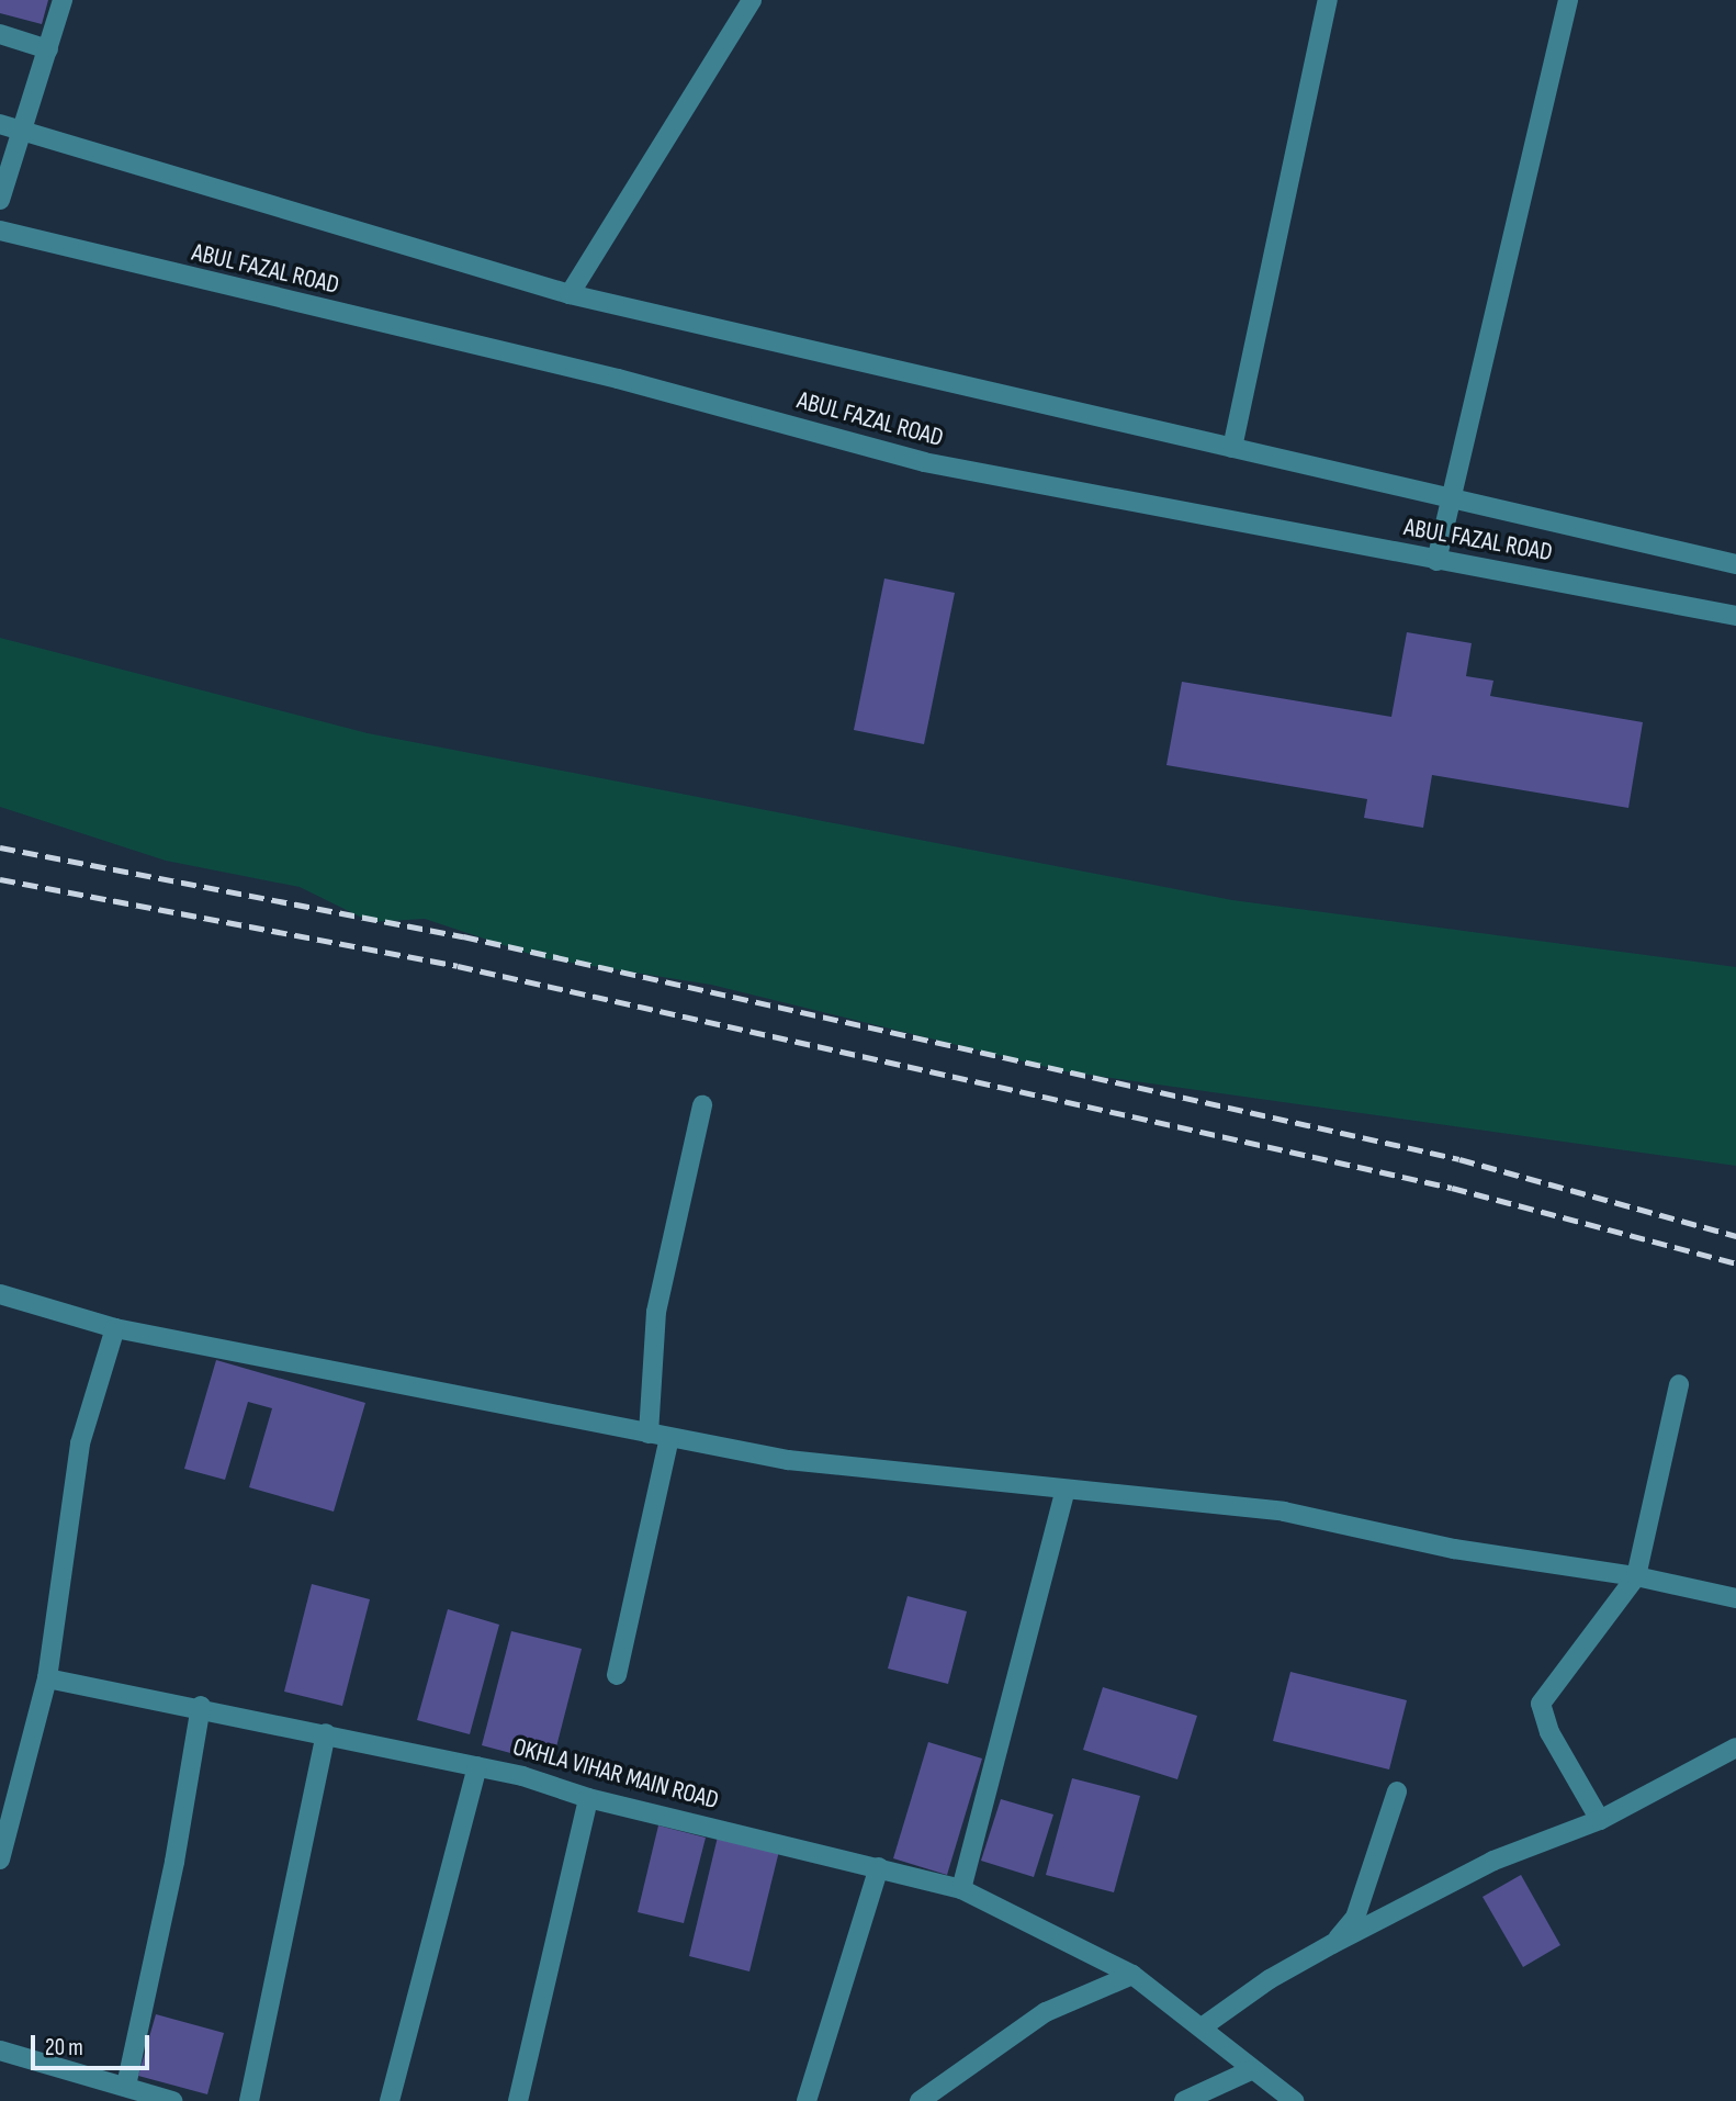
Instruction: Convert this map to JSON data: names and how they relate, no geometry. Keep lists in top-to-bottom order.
{
  "streets": {
    "street": ["ABUL FAZAL ROAD", "OKHLA VIHAR MAIN ROAD"]
  },
  "scale_bar": "20 m"
}
